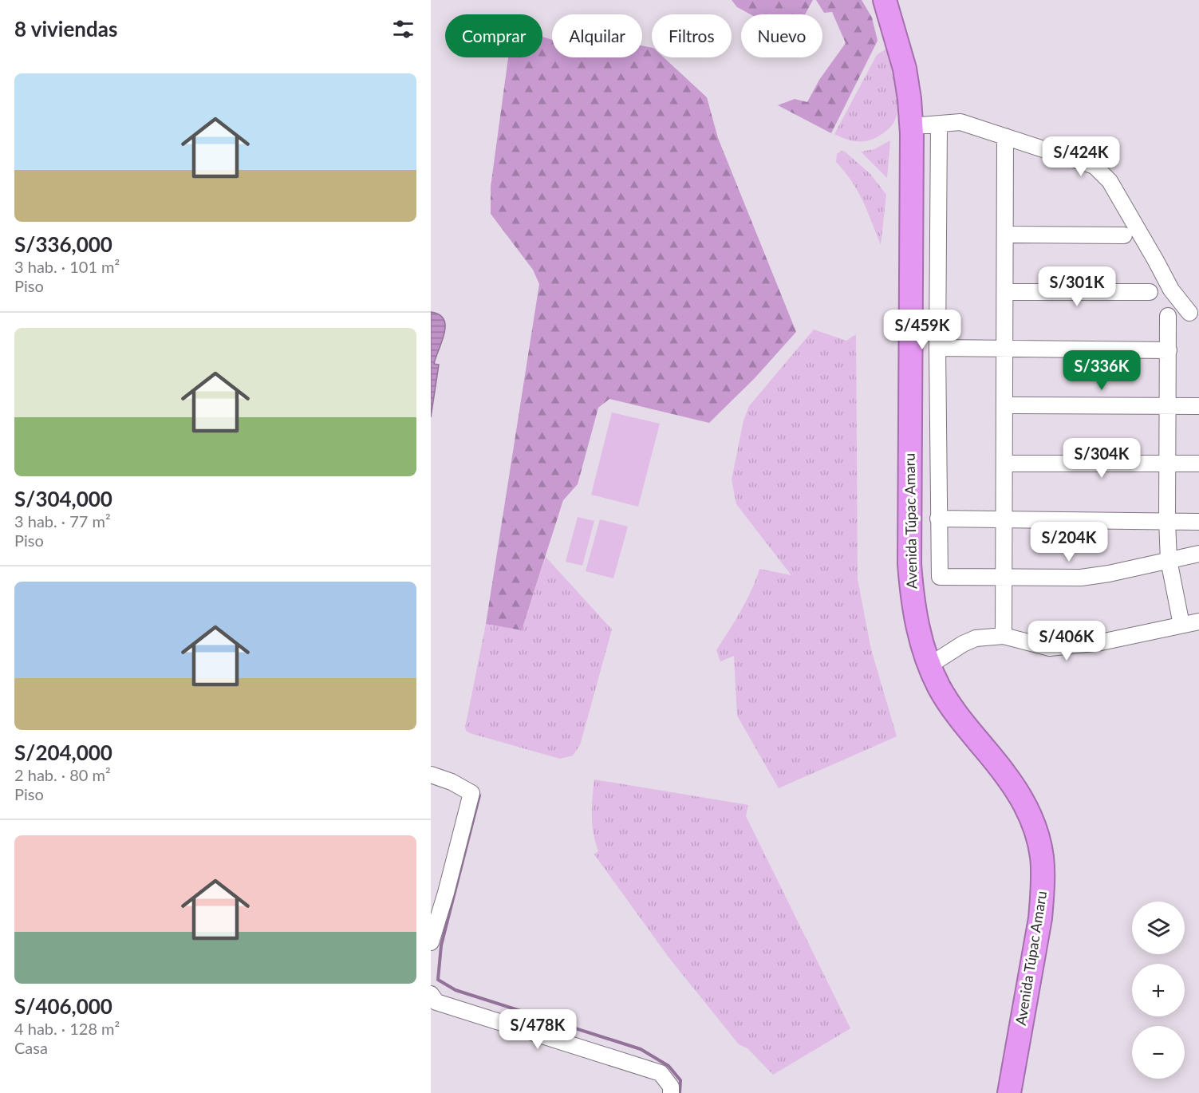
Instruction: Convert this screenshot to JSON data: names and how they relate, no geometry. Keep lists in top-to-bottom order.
{
  "streets": {
    "highway": ["Avenida Túpac Amaru"]
  },
  "page": {
    "heading": "8 viviendas",
    "chip": [
      "Comprar",
      "Alquilar",
      "Filtros",
      "Nuevo"
    ],
    "list": [
      {
        "name": "S/336,000",
        "note": "3 hab. · 101 m² · Piso"
      },
      {
        "name": "S/304,000",
        "note": "3 hab. · 77 m² · Piso"
      },
      {
        "name": "S/204,000",
        "note": "2 hab. · 80 m² · Piso"
      },
      {
        "name": "S/406,000",
        "note": "4 hab. · 128 m² · Casa"
      }
    ],
    "price": [
      "S/424K",
      "S/301K",
      "S/459K",
      "S/336K",
      "S/304K",
      "S/204K",
      "S/406K",
      "S/478K"
    ],
    "map_buttons": ["+", "−"]
  }
}
